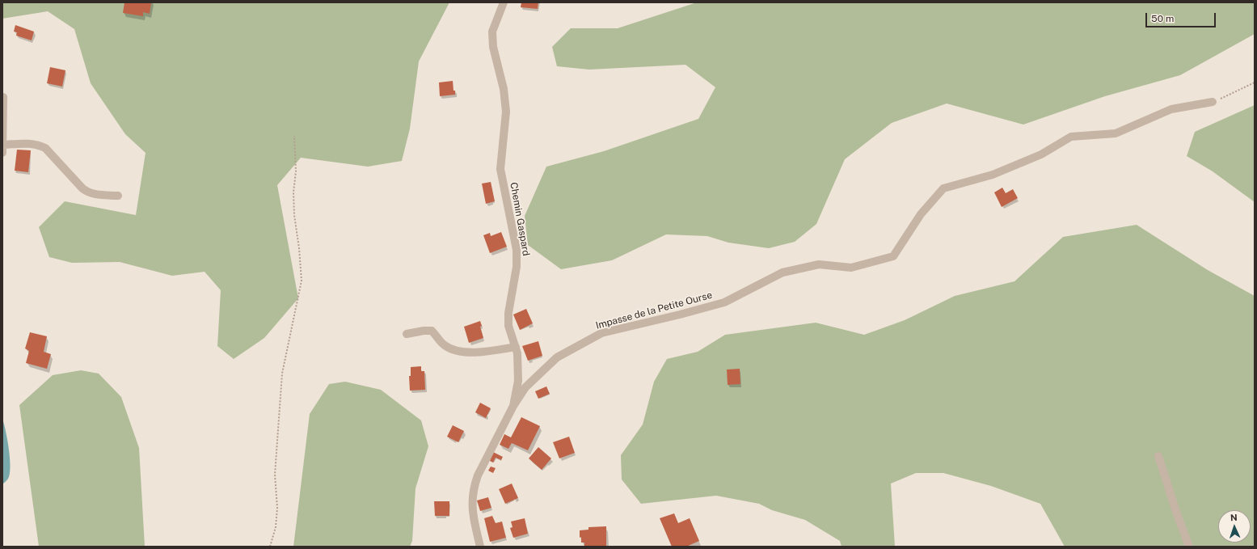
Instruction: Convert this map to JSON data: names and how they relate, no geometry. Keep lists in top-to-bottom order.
{
  "streets": {
    "street": ["Chemin Gaspard", "Impasse de la Petite Ourse"]
  },
  "crossings": [
    ["Chemin Gaspard", "Impasse de la Petite Ourse"]
  ],
  "scale_bar": "50 m",
  "north": "top"
}
